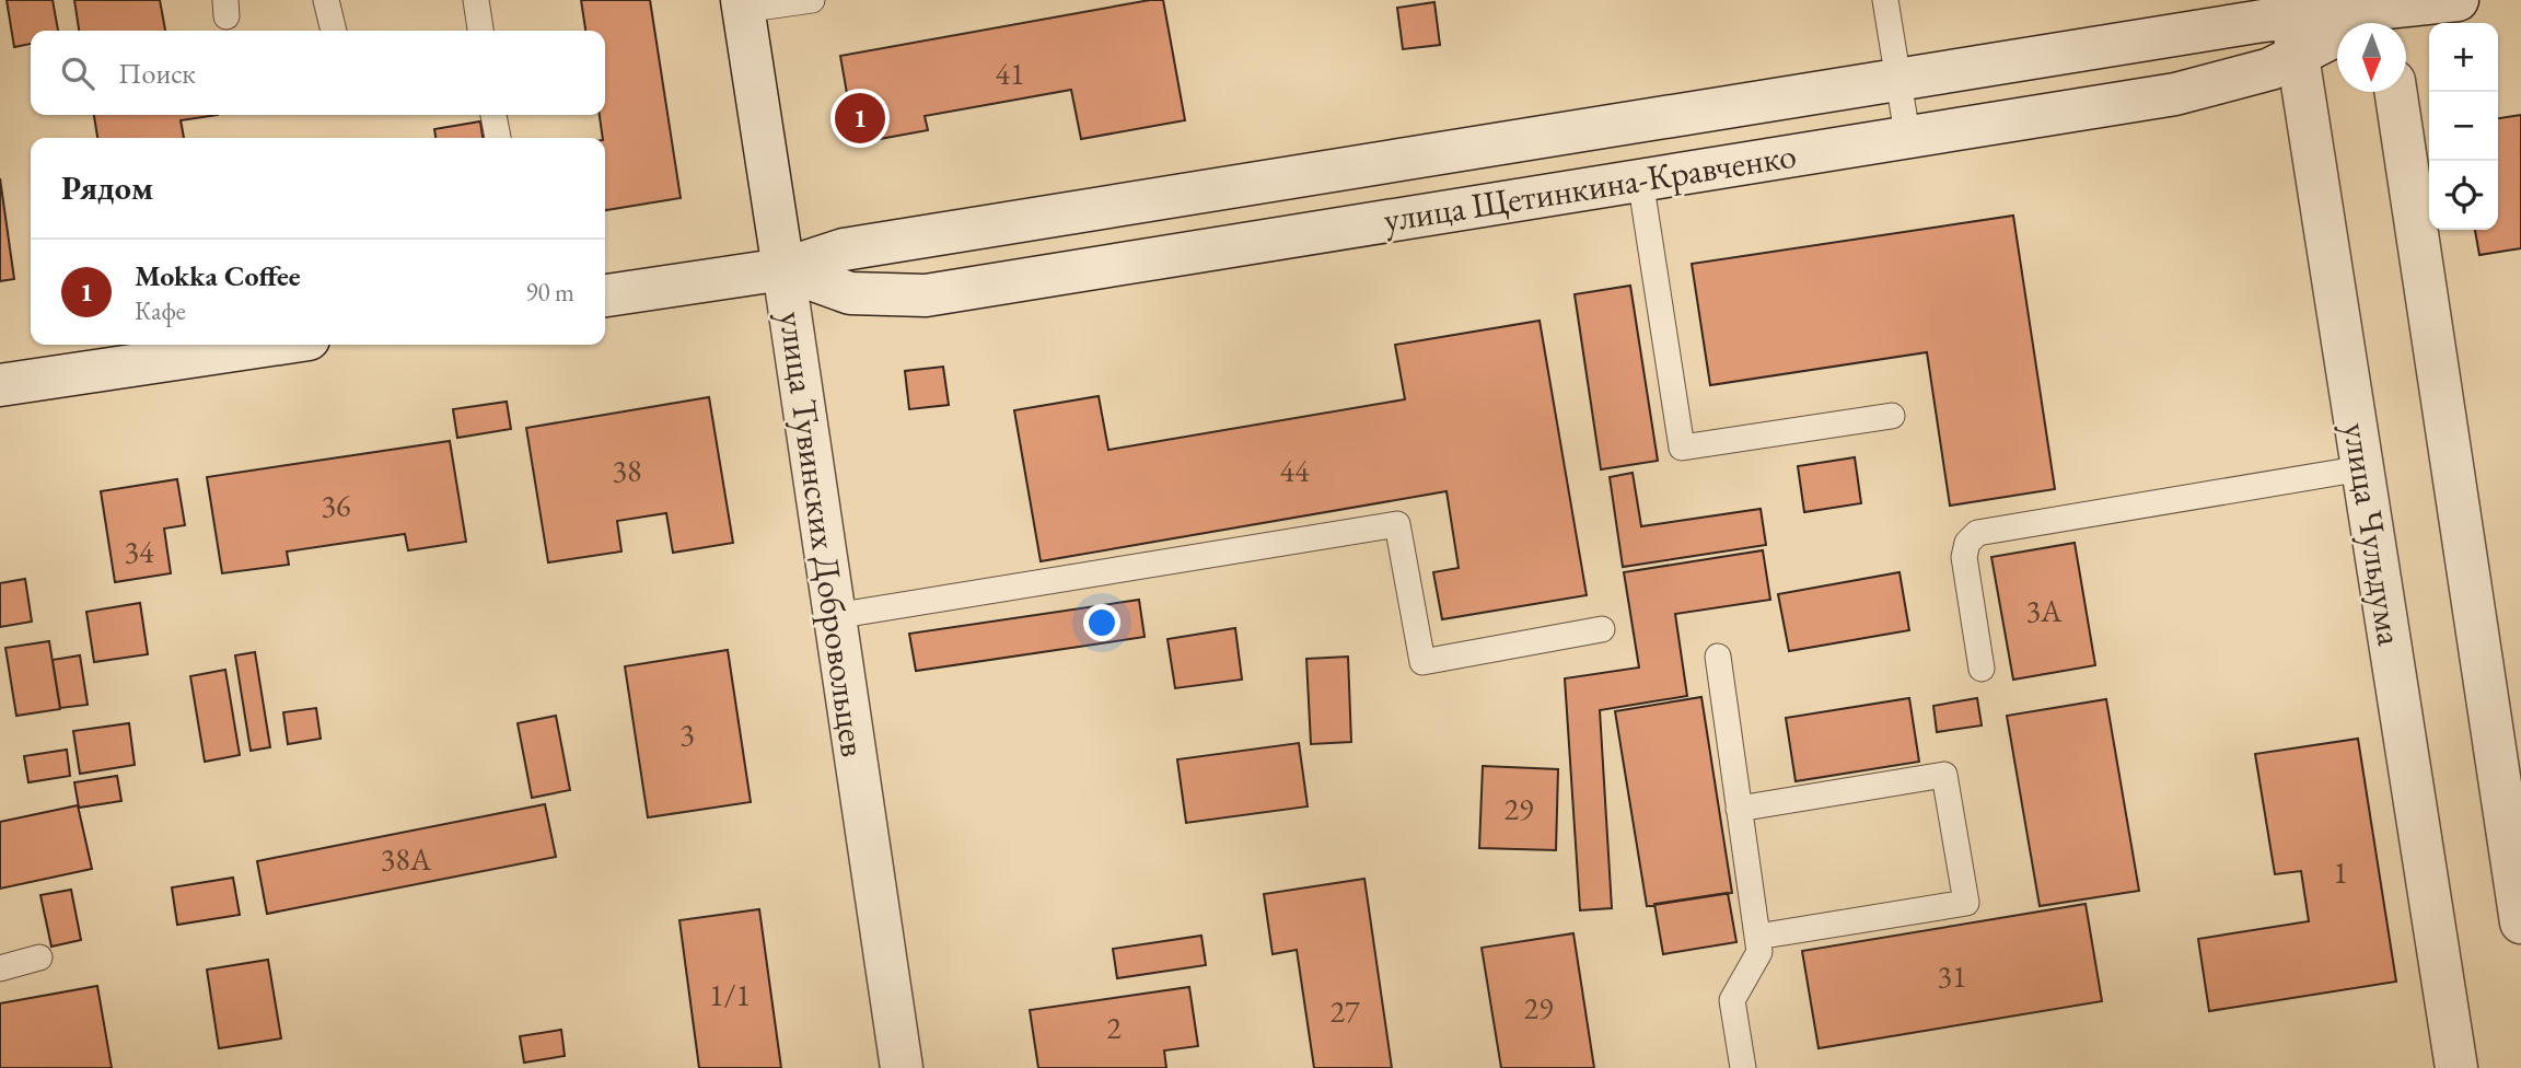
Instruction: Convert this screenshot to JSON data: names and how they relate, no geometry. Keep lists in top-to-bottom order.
{
  "streets": {
    "street": ["улица Щетинкина-Кравченко", "улица Тувинских Добровольцев", "улица Чульдума"]
  },
  "crossings": [
    ["улица Щетинкина-Кравченко", "улица Тувинских Добровольцев"],
    ["улица Щетинкина-Кравченко", "улица Чульдума"]
  ],
  "house_numbers": [
    "41",
    "38",
    "44",
    "36",
    "34",
    "3А",
    "3",
    "29",
    "38А",
    "1",
    "31",
    "1/1",
    "29",
    "27",
    "2"
  ],
  "north": "bottom",
  "page": {
    "map_buttons": ["+", "−"],
    "search": "Поиск",
    "pins": "1",
    "heading": "Рядом",
    "list": [
      {
        "mark": "1",
        "name": "Mokka Coffee",
        "note": "Кафе",
        "value": "90 m"
      }
    ]
  }
}
